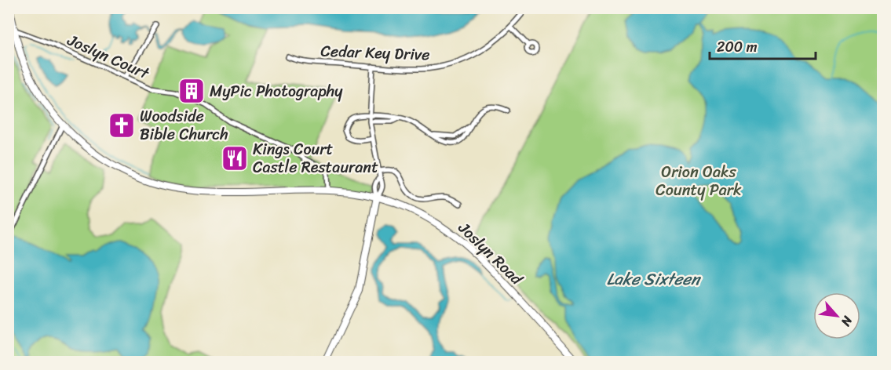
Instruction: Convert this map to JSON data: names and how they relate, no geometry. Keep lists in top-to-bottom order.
{
  "streets": {
    "street": ["Cedar Key Drive", "Joslyn Court", "Joslyn Road"]
  },
  "crossings": [
    ["Joslyn Court", "Joslyn Road"]
  ],
  "water": ["Lake Sixteen"],
  "parks": ["Orion Oaks County Park"],
  "places": {
    "building": ["MyPic Photography"],
    "church": ["Woodside Bible Church"],
    "restaurant": ["Kings Court Castle Restaurant"]
  },
  "scale_bar": "200 m",
  "north": "bottom right"
}
